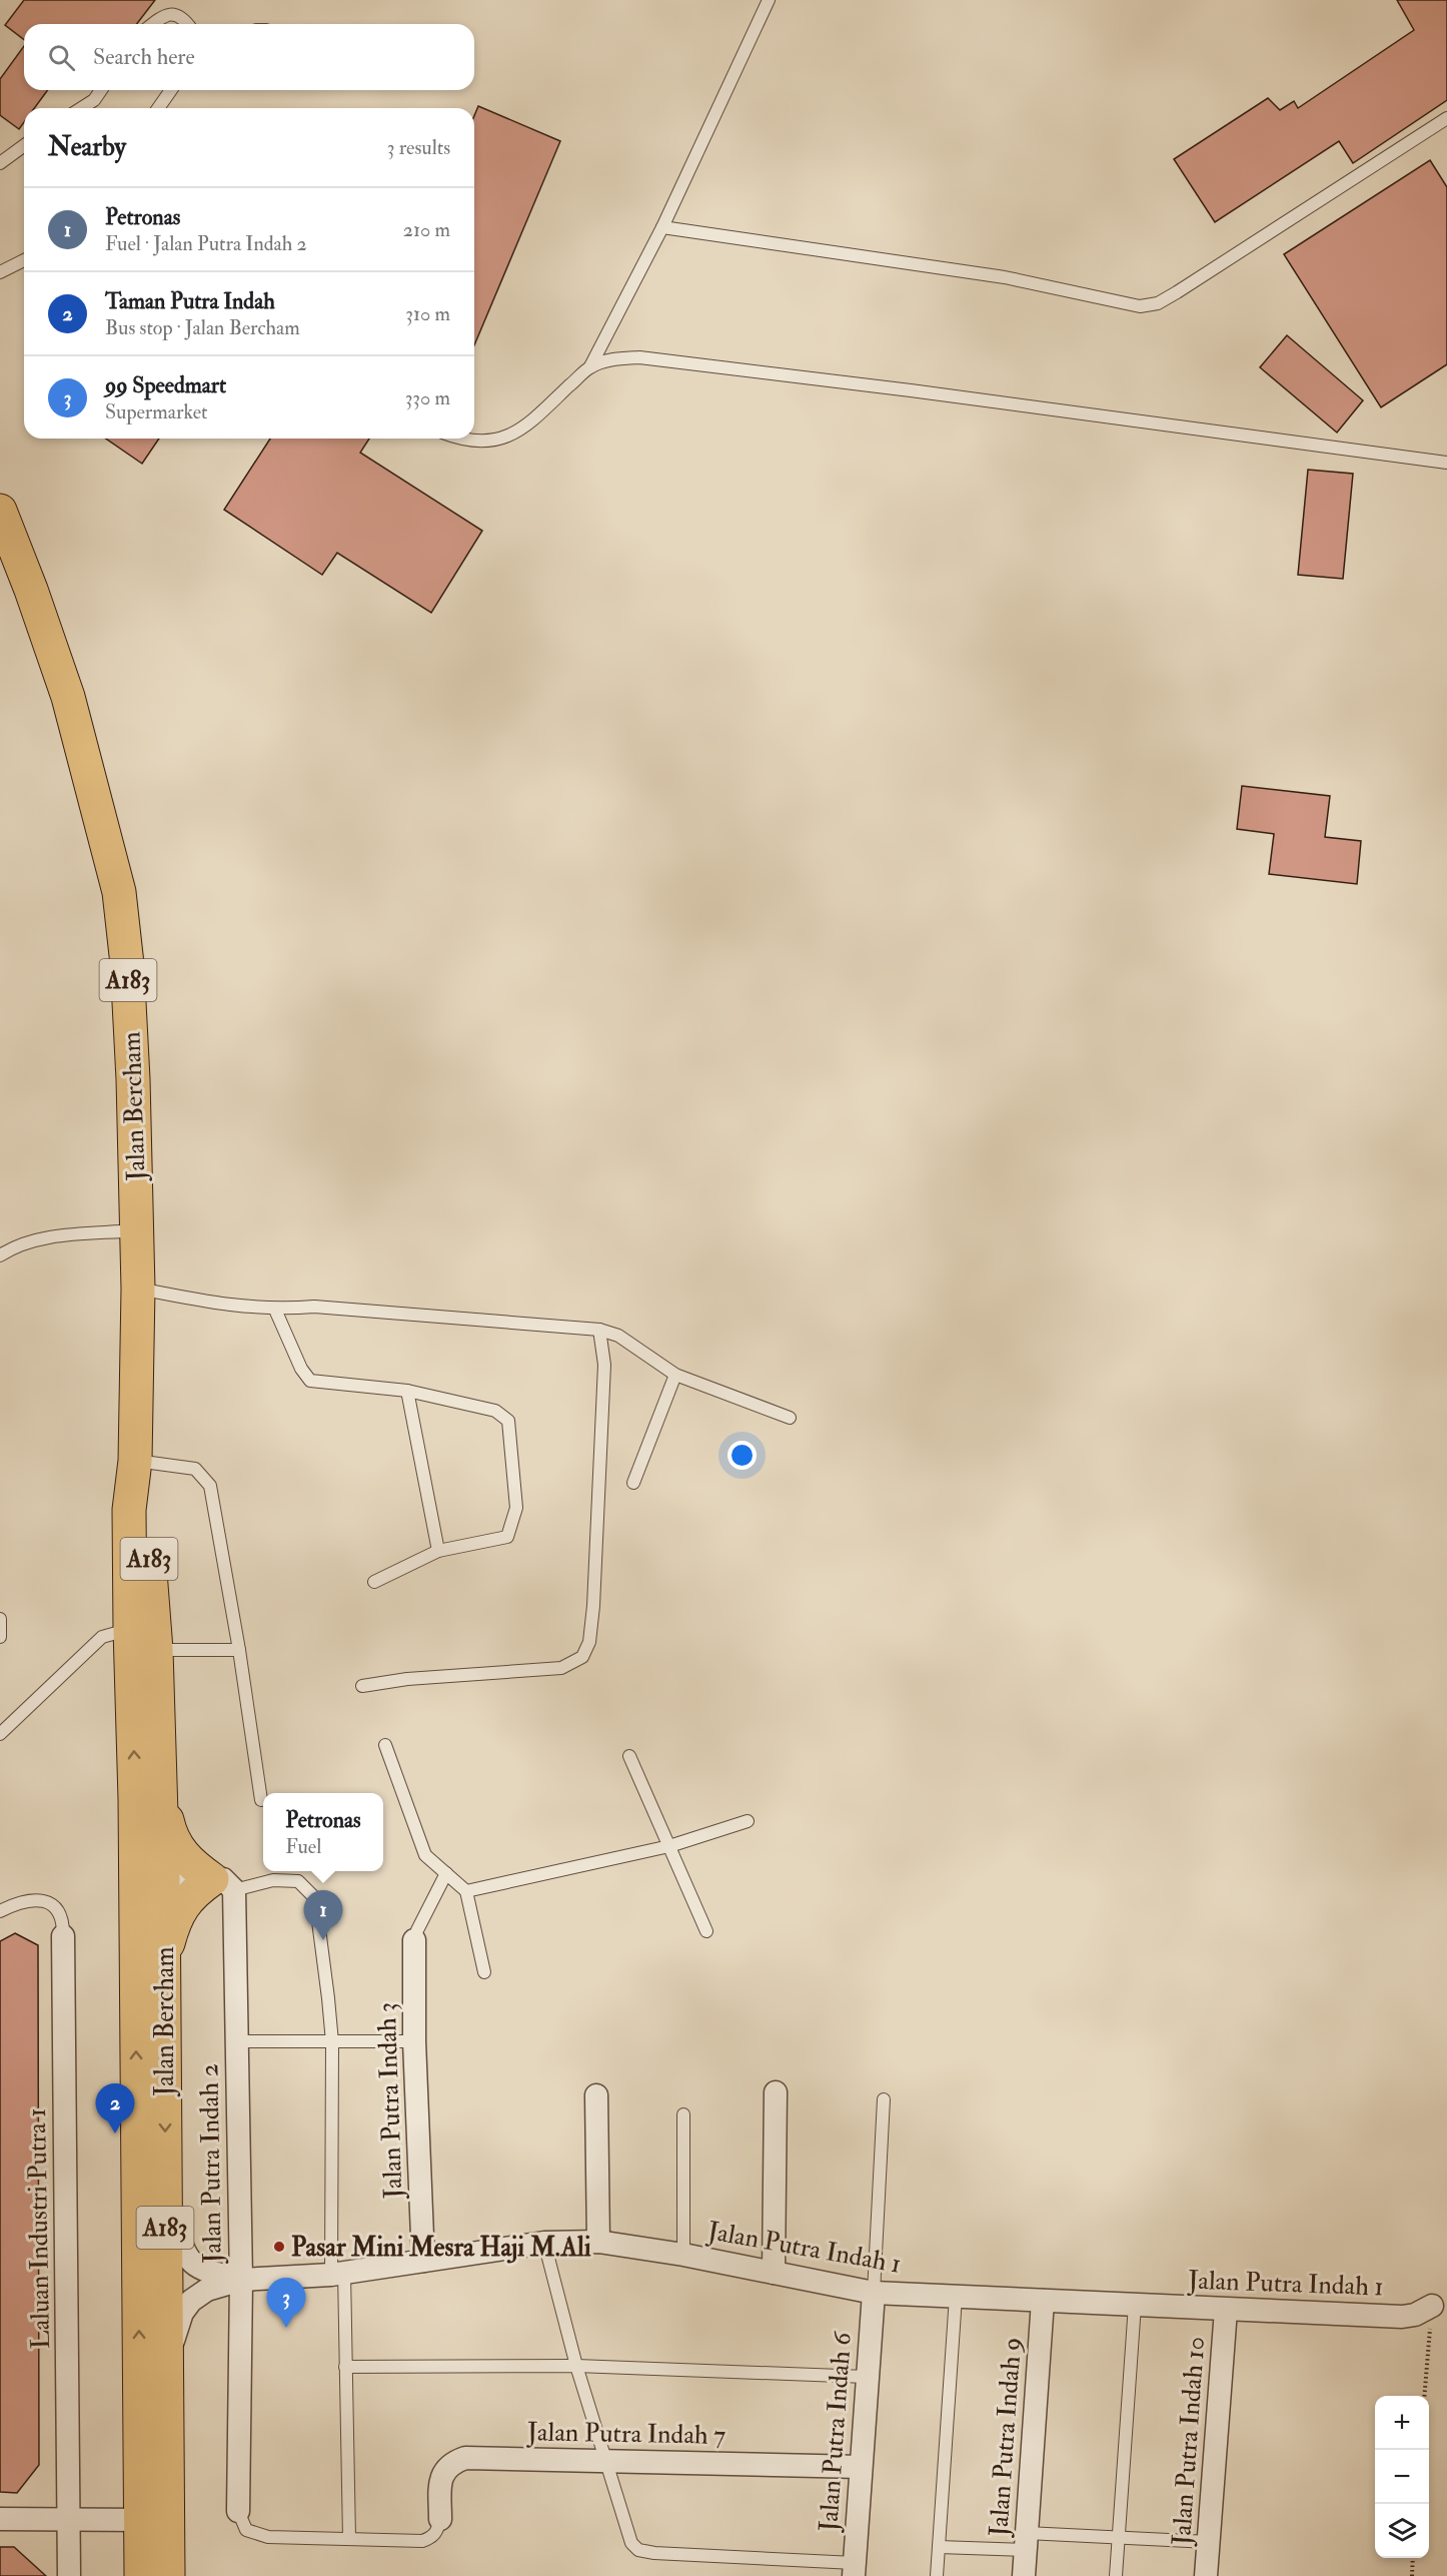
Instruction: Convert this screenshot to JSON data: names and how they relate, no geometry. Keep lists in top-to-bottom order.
{
  "streets": {
    "main road": ["A183", "Jalan Bercham"],
    "street": [
      "Jalan Putra Indah 3",
      "Jalan Putra Indah 2",
      "Laluan Industri Putra 1",
      "Jalan Putra Indah 1",
      "Jalan Putra Indah 6",
      "Jalan Putra Indah 7",
      "Jalan Putra Indah 9",
      "Jalan Putra Indah 10"
    ]
  },
  "crossings": [
    ["Jalan Bercham", "Jalan Putra Indah 1"],
    ["Jalan Putra Indah 3", "Jalan Putra Indah 1"],
    ["Jalan Putra Indah 2", "Jalan Putra Indah 1"],
    ["Jalan Putra Indah 1", "Jalan Putra Indah 6"],
    ["Jalan Putra Indah 1", "Jalan Putra Indah 9"],
    ["Jalan Putra Indah 1", "Jalan Putra Indah 10"],
    ["Jalan Putra Indah 6", "Jalan Putra Indah 7"]
  ],
  "places": ["Pasar Mini Mesra Haji M.Ali"],
  "page": {
    "search": "Search here",
    "heading": ["Nearby", "3 results"],
    "list": [
      {
        "mark": "1",
        "name": "Petronas",
        "note": "Fuel · Jalan Putra Indah 2",
        "value": "210 m"
      },
      {
        "mark": "2",
        "name": "Taman Putra Indah",
        "note": "Bus stop · Jalan Bercham",
        "value": "310 m"
      },
      {
        "mark": "3",
        "name": "99 Speedmart",
        "note": "Supermarket",
        "value": "330 m"
      }
    ],
    "popup": ["Petronas", "Fuel"],
    "pins": ["1", "2", "3"],
    "map_buttons": ["+", "−"]
  }
}
